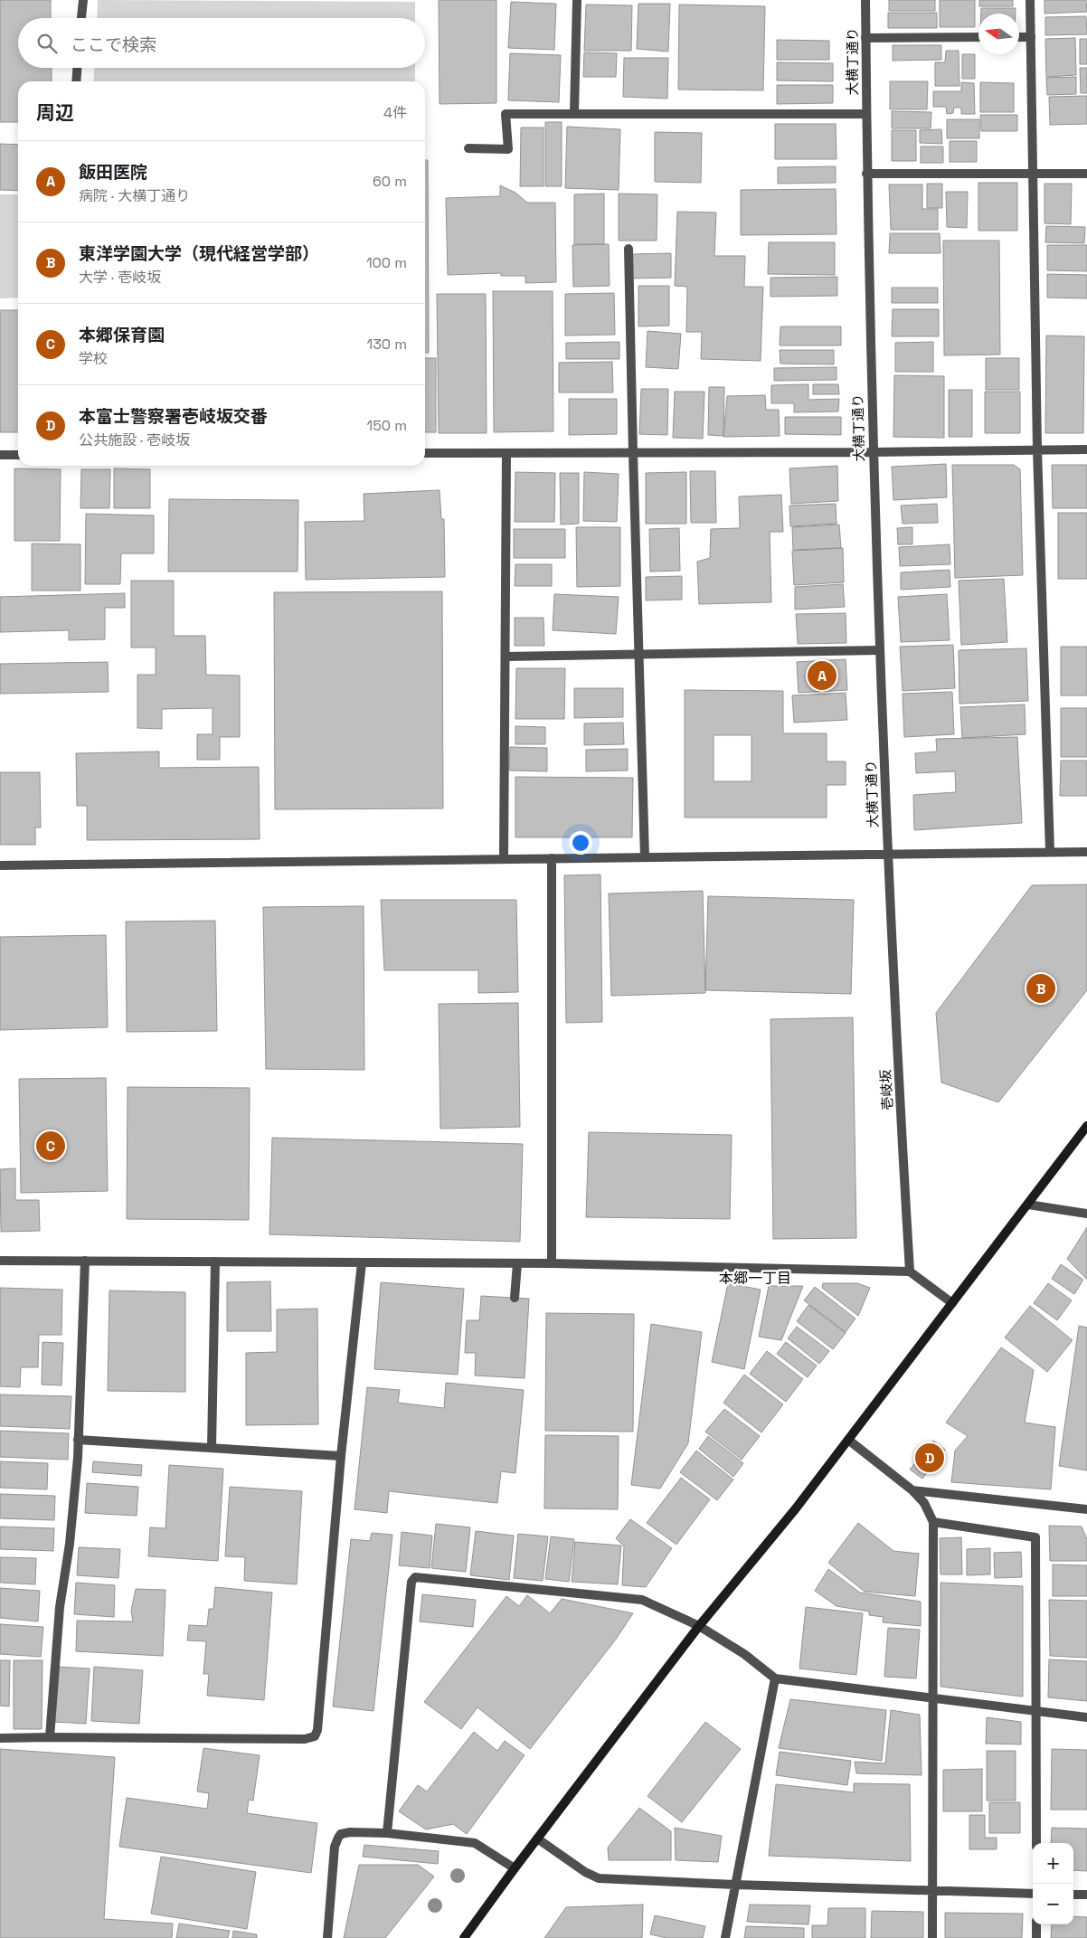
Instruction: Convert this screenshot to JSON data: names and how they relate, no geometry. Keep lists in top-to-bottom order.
{
  "streets": {
    "street": ["大横丁通り", "壱岐坂"]
  },
  "crossings": [
    ["大横丁通り", "壱岐坂"]
  ],
  "districts": ["本郷一丁目"],
  "north": "left",
  "page": {
    "search": "ここで検索",
    "heading": ["周辺", "4件"],
    "list": [
      {
        "mark": "A",
        "name": "飯田医院",
        "note": "病院 · 大横丁通り",
        "value": "60 m"
      },
      {
        "mark": "B",
        "name": "東洋学園大学（現代経営学部）",
        "note": "大学 · 壱岐坂",
        "value": "100 m"
      },
      {
        "mark": "C",
        "name": "本郷保育園",
        "note": "学校",
        "value": "130 m"
      },
      {
        "mark": "D",
        "name": "本富士警察署壱岐坂交番",
        "note": "公共施設 · 壱岐坂",
        "value": "150 m"
      }
    ],
    "pins": [
      "A",
      "B",
      "C",
      "D"
    ],
    "map_buttons": ["+", "−"]
  }
}
